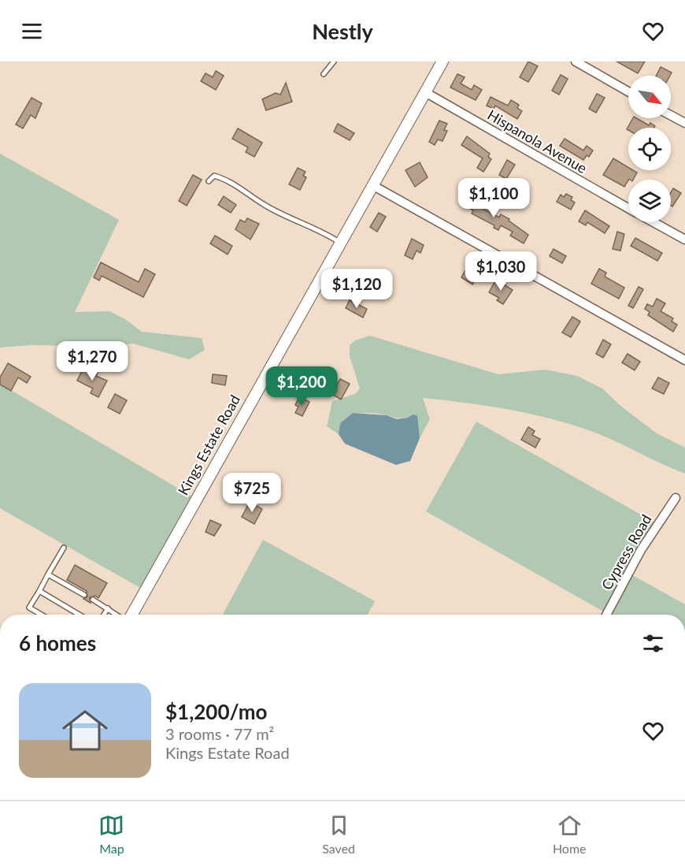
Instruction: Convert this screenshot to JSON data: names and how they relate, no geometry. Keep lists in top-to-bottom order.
{
  "streets": {
    "street": ["Hispanola Avenue", "Kings Estate Road", "Cypress Road"]
  },
  "crossings": [
    ["Hispanola Avenue", "Kings Estate Road"]
  ],
  "north": "bottom right",
  "page": {
    "header": "Nestly",
    "price": [
      "$1,100",
      "$1,030",
      "$1,120",
      "$1,270",
      "$1,200",
      "$725"
    ],
    "heading": "6 homes",
    "list": [
      {
        "name": "$1,200/mo",
        "note": "3 rooms · 77 m² · Kings Estate Road"
      }
    ],
    "tabs": ["Map", "Saved", "Home"]
  }
}
